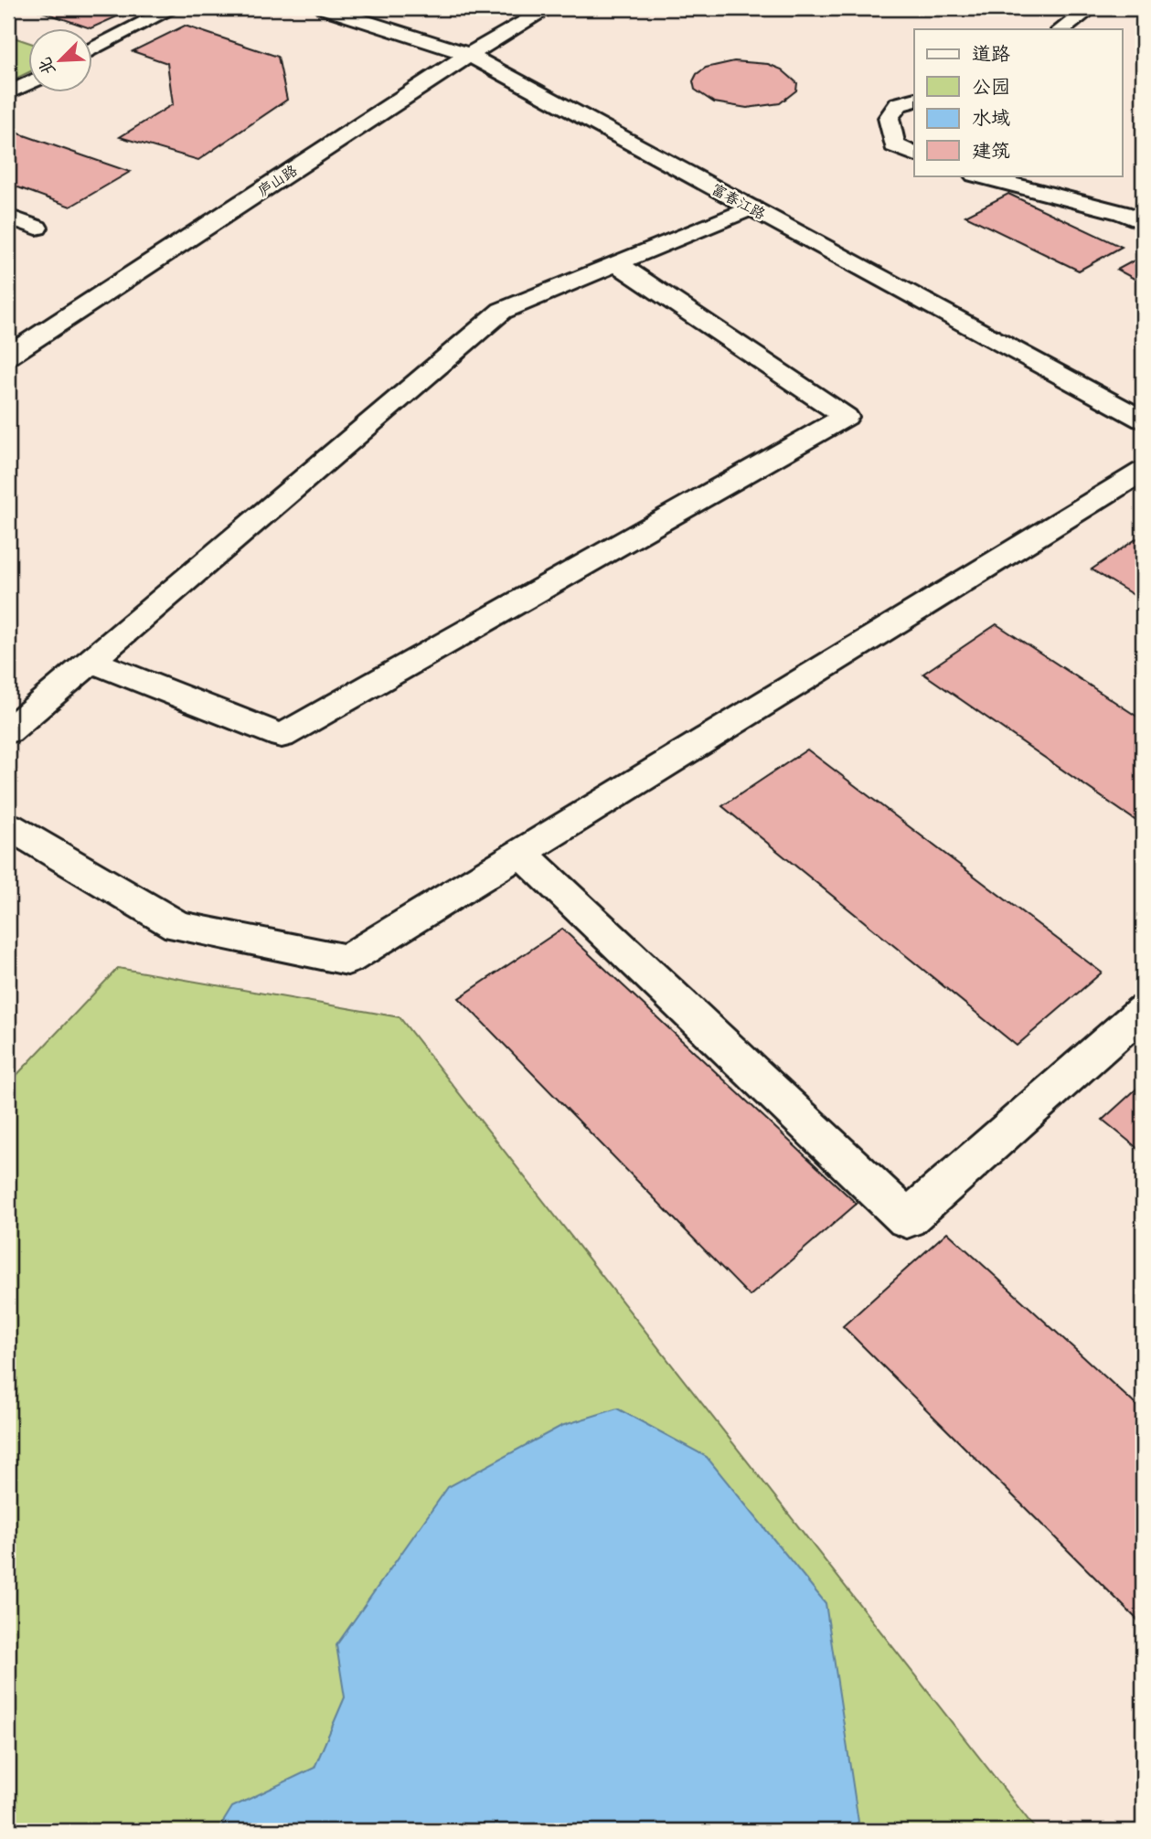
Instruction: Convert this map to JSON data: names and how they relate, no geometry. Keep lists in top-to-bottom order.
{
  "streets": {
    "street": ["庐山路", "富春江路"]
  },
  "crossings": [
    ["庐山路", "富春江路"]
  ],
  "legend": [
    "道路",
    "公园",
    "水域",
    "建筑"
  ],
  "north": "bottom left"
}
